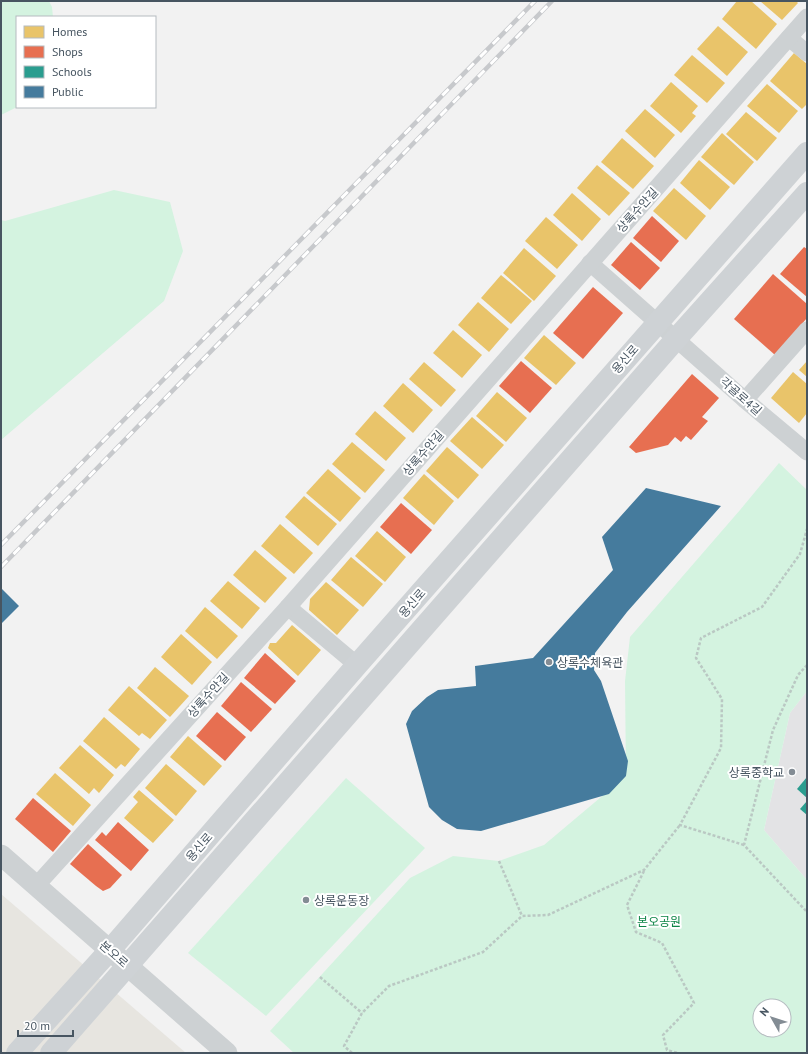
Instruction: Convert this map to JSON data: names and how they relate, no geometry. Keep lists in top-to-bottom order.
{
  "streets": {
    "main road": ["용신로"],
    "street": ["상록수안길", "각골로4길", "본오로"]
  },
  "crossings": [
    ["상록수안길", "각골로4길"],
    ["상록수안길", "본오로"],
    ["용신로", "각골로4길"],
    ["용신로", "본오로"]
  ],
  "parks": ["본오공원"],
  "places": ["상록수체육관", "상록중학교", "상록운동장"],
  "legend": [
    "Homes",
    "Shops",
    "Schools",
    "Public"
  ],
  "scale_bar": "20 m",
  "north": "top left"
}
